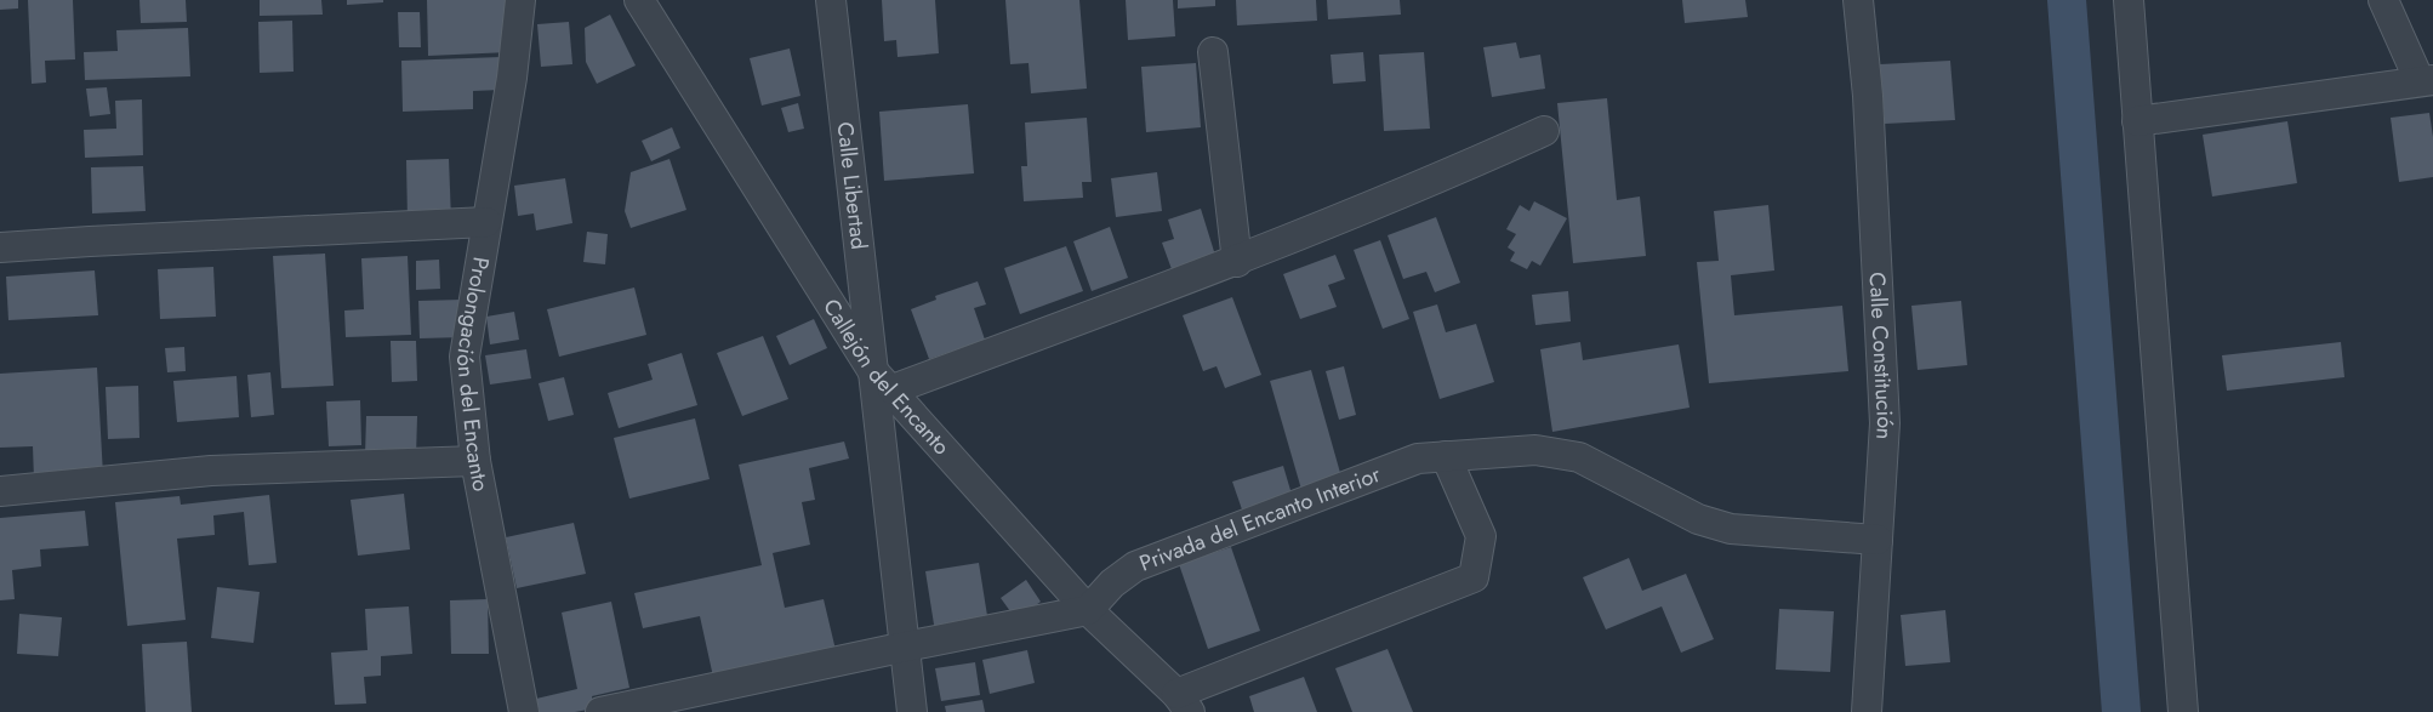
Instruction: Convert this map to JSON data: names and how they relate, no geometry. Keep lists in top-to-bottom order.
{
  "streets": {
    "street": [
      "Calle Libertad",
      "Calle Constitución",
      "Prolongación del Encanto",
      "Callejón del Encanto",
      "Privada del Encanto Interior"
    ]
  },
  "crossings": [
    ["Calle Libertad", "Callejón del Encanto"],
    ["Calle Constitución", "Privada del Encanto Interior"],
    ["Callejón del Encanto", "Privada del Encanto Interior"]
  ]
}
